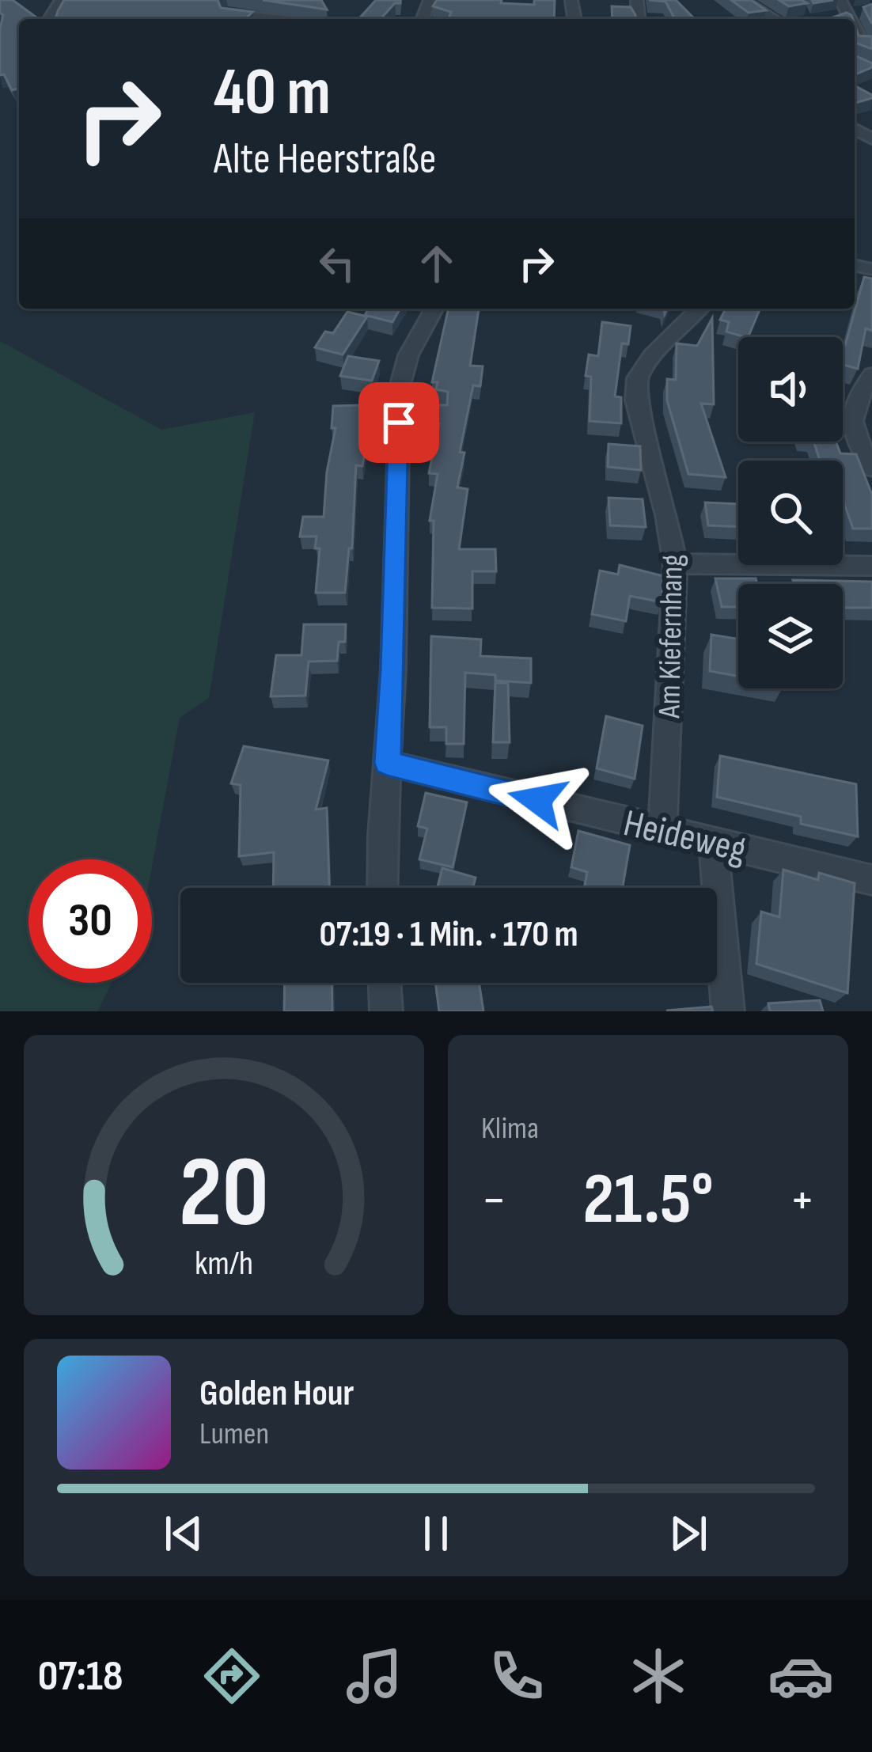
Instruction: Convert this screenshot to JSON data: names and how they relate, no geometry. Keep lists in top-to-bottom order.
{
  "streets": {
    "street": ["Am Kiefernhang", "Heideweg"]
  },
  "crossings": [
    ["Am Kiefernhang", "Heideweg"]
  ],
  "page": {
    "turn": ["40 m", "Alte Heerstraße"],
    "limit": "30",
    "trip": "07:19 · 1 Min. · 170 m",
    "tile": "Klima",
    "heat": ["−", "21.5°", "+"],
    "song": ["Golden Hour", "Lumen"],
    "tabs": "07:18",
    "gauge": ["20", "km/h"]
  }
}
